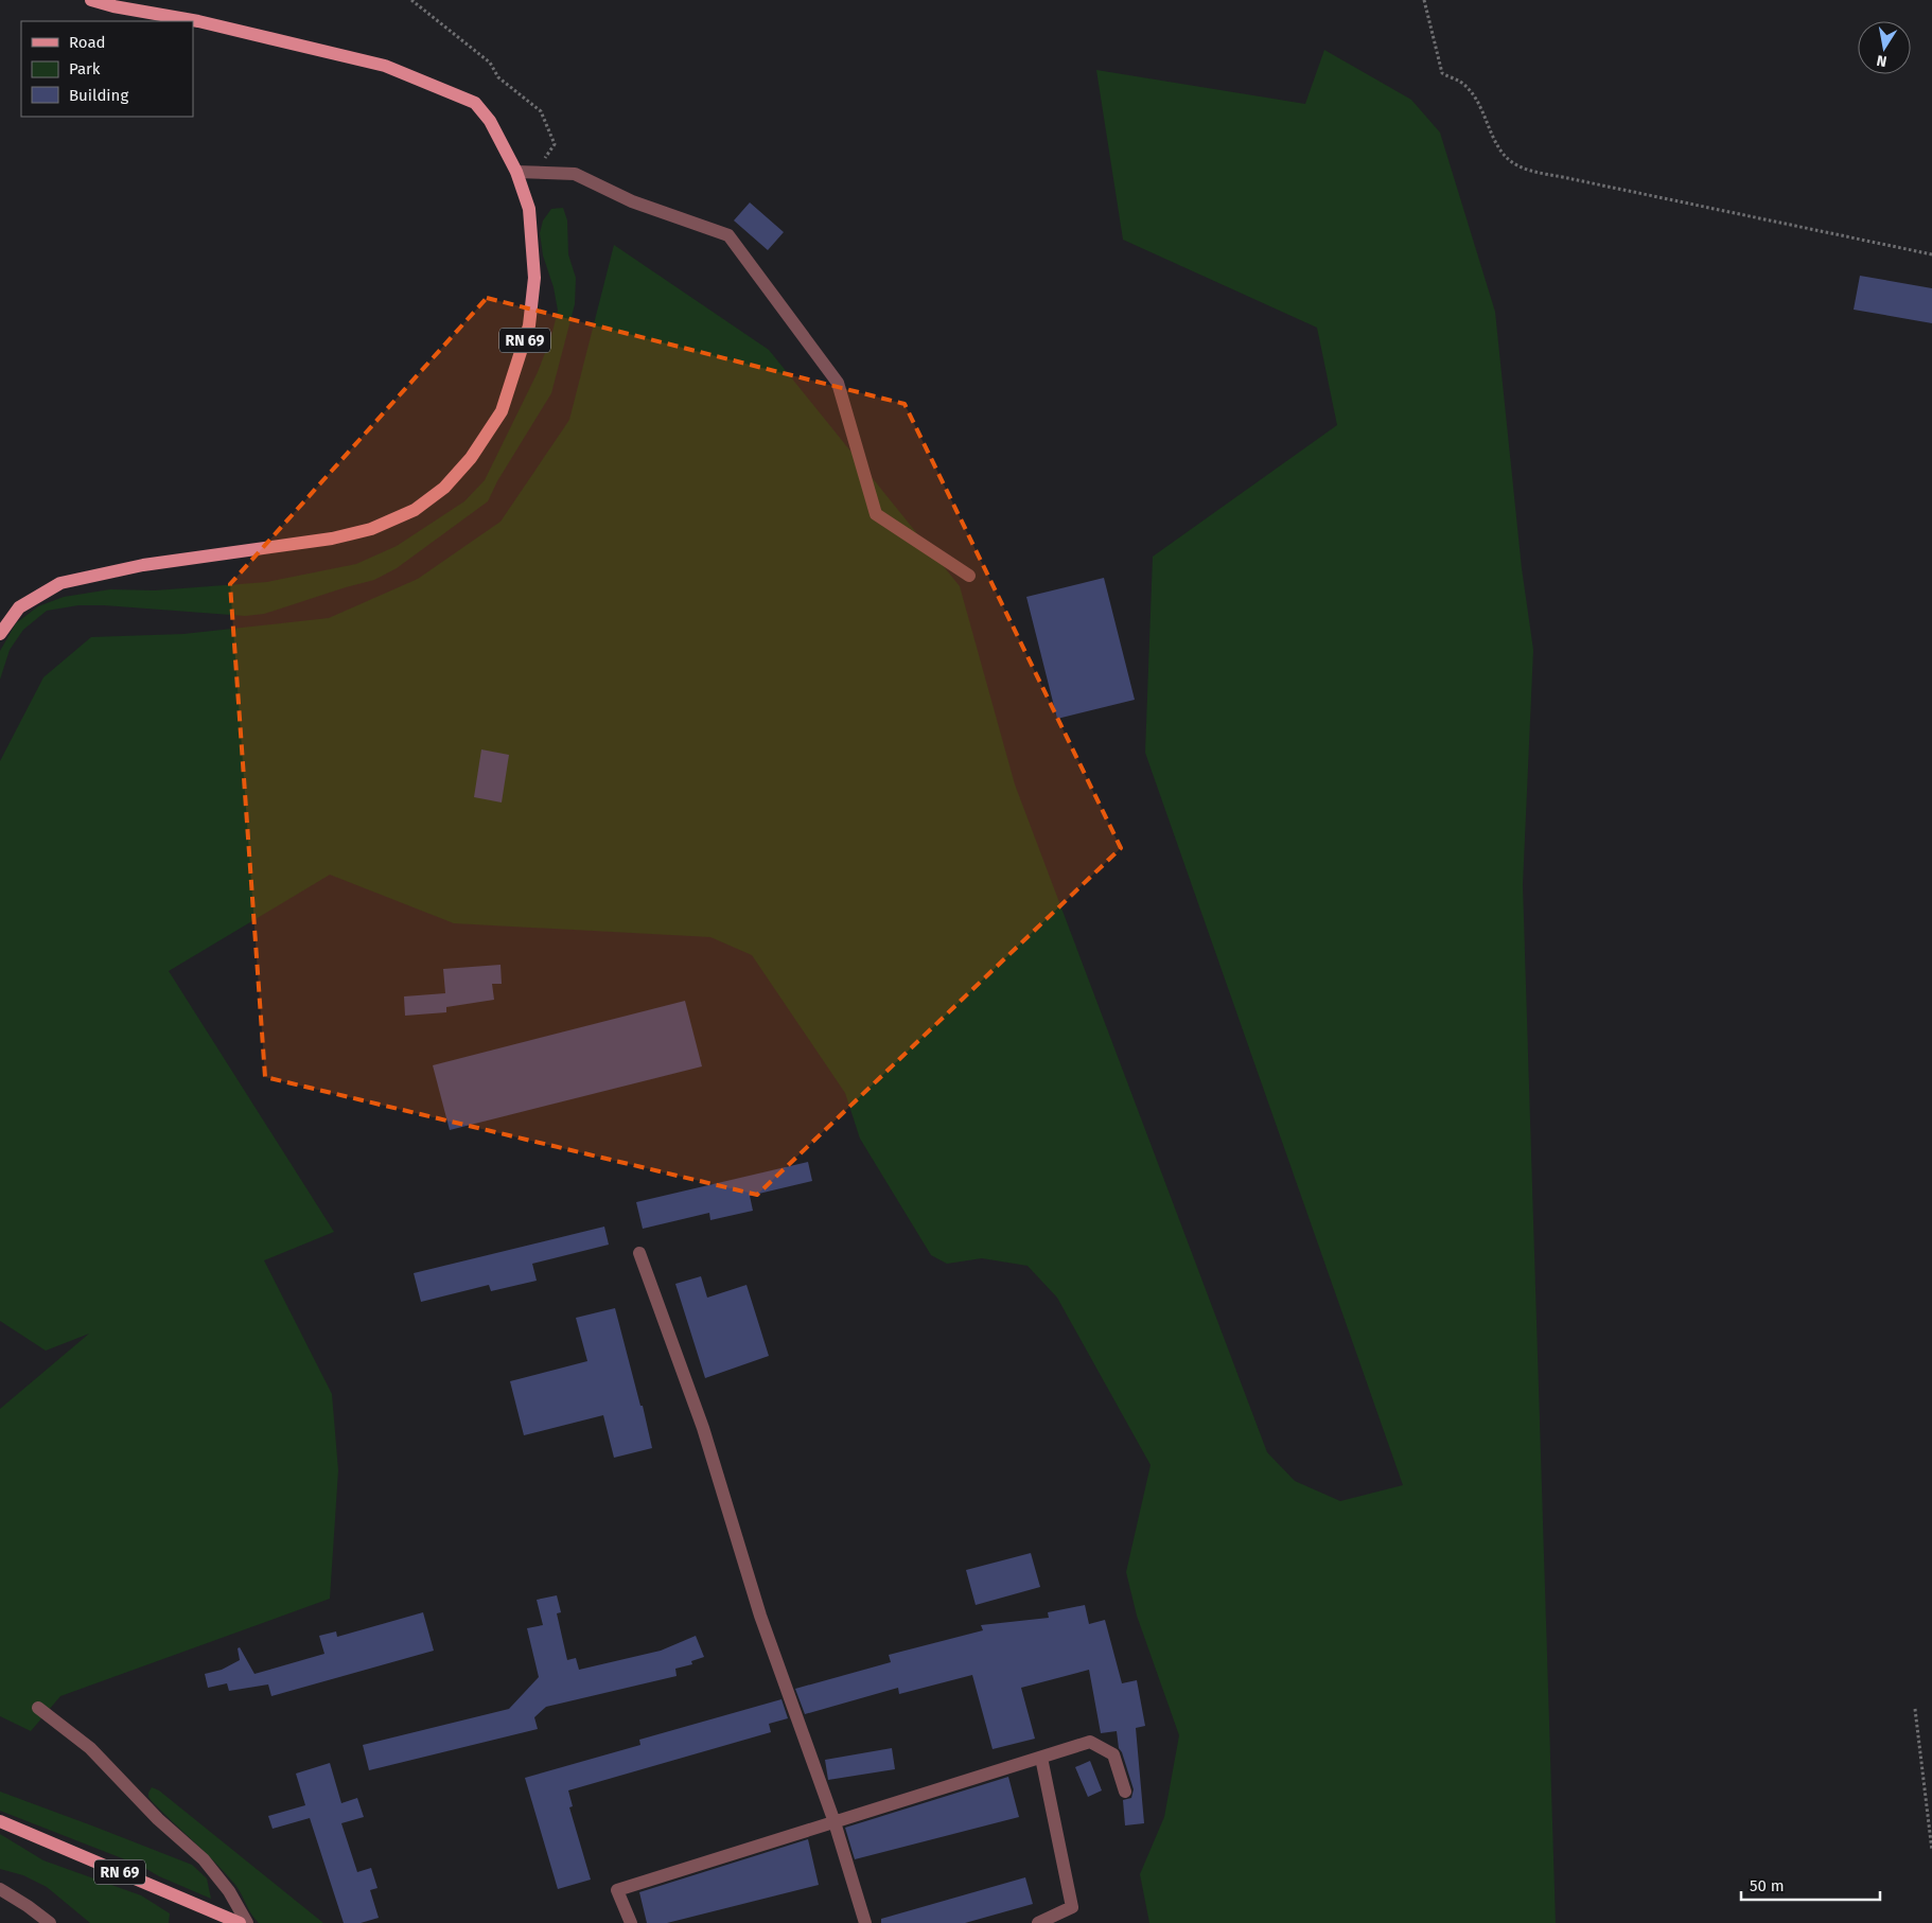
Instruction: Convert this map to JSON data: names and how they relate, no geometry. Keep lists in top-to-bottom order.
{
  "streets": {
    "main road": ["RN 69"]
  },
  "legend": ["Road", "Park", "Building"],
  "scale_bar": "50 m",
  "north": "bottom"
}
